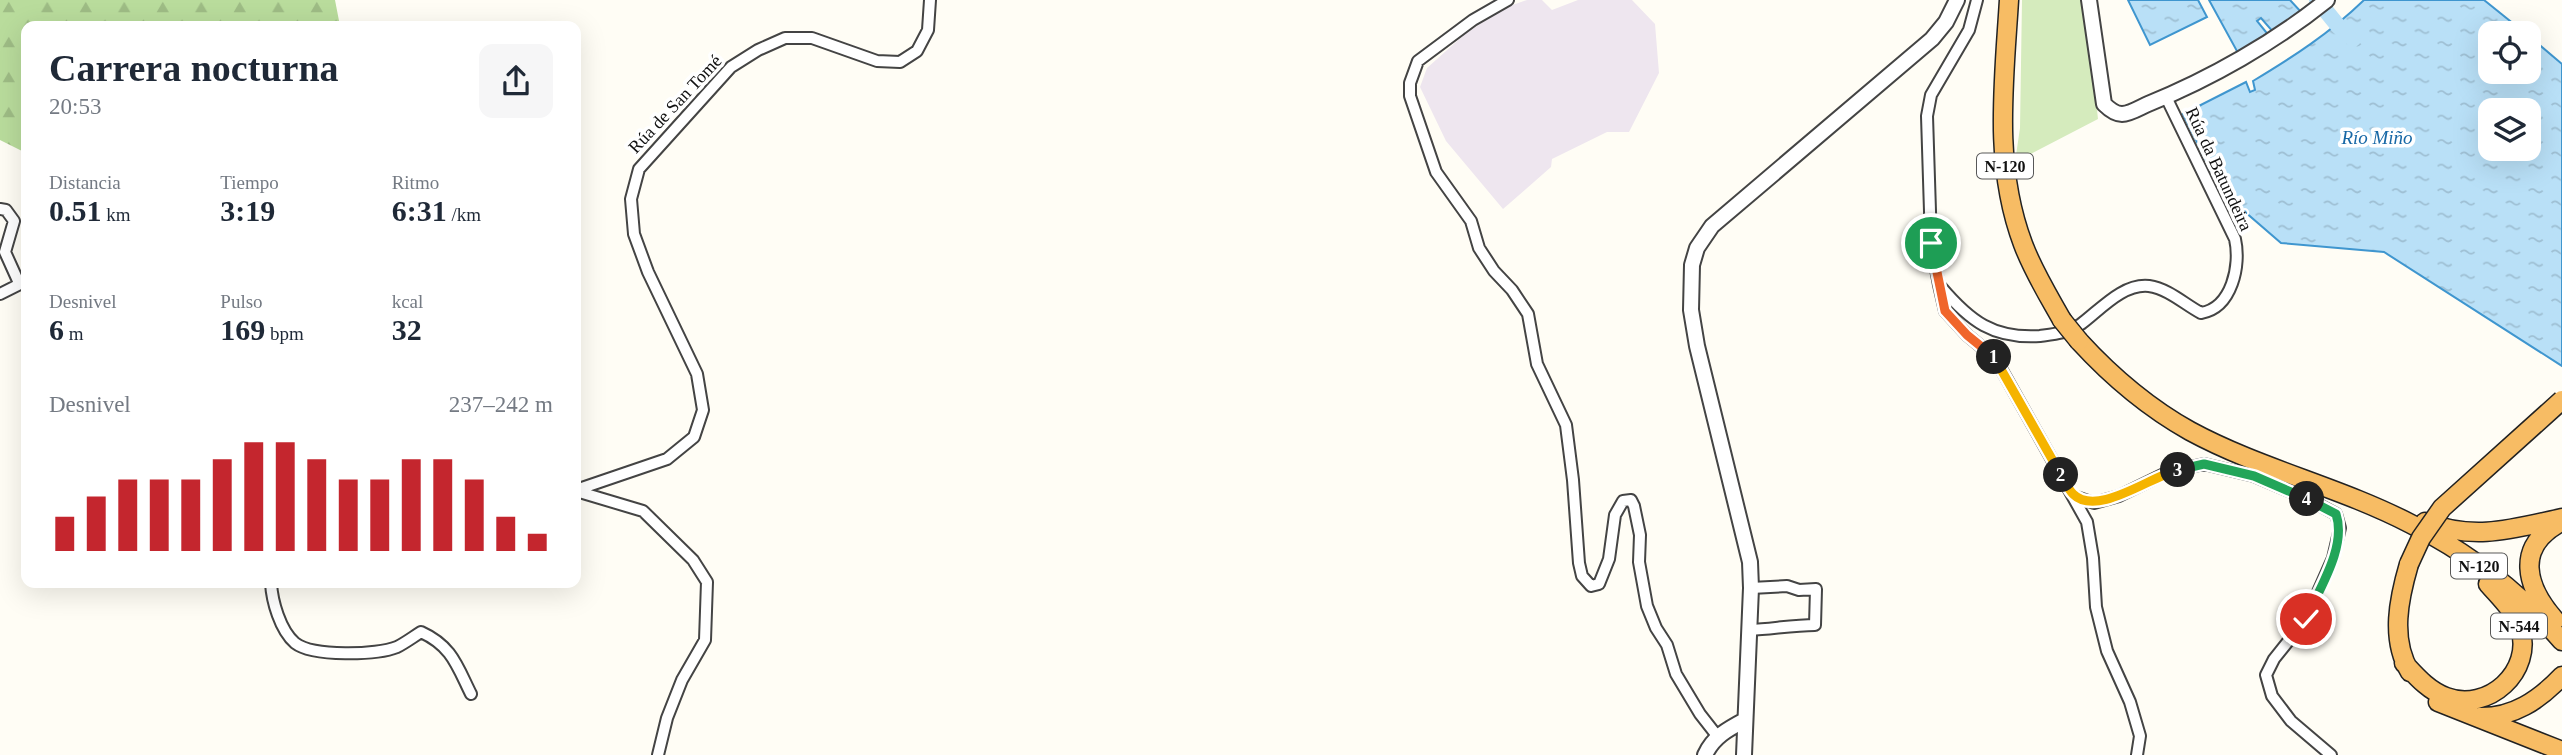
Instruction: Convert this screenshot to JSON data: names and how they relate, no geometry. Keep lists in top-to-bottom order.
{
  "streets": {
    "highway": ["N-120", "N-544"],
    "street": ["Rúa de San Tomé", "Rúa da Batundeira"]
  },
  "crossings": [
    ["N-120", "N-544"]
  ],
  "water": ["Río Miño"],
  "page": {
    "heading": ["Carrera nocturna", "20:53"],
    "stats": [
      ["Distancia", "0.51 km"],
      ["Tiempo", "3:19"],
      ["Ritmo", "6:31 /km"],
      ["Desnivel", "6 m"],
      ["Pulso", "169 bpm"],
      ["kcal", "32"]
    ],
    "pins": [
      "1",
      "3",
      "2",
      "4"
    ],
    "chart": ["Desnivel", "237–242 m"]
  }
}
